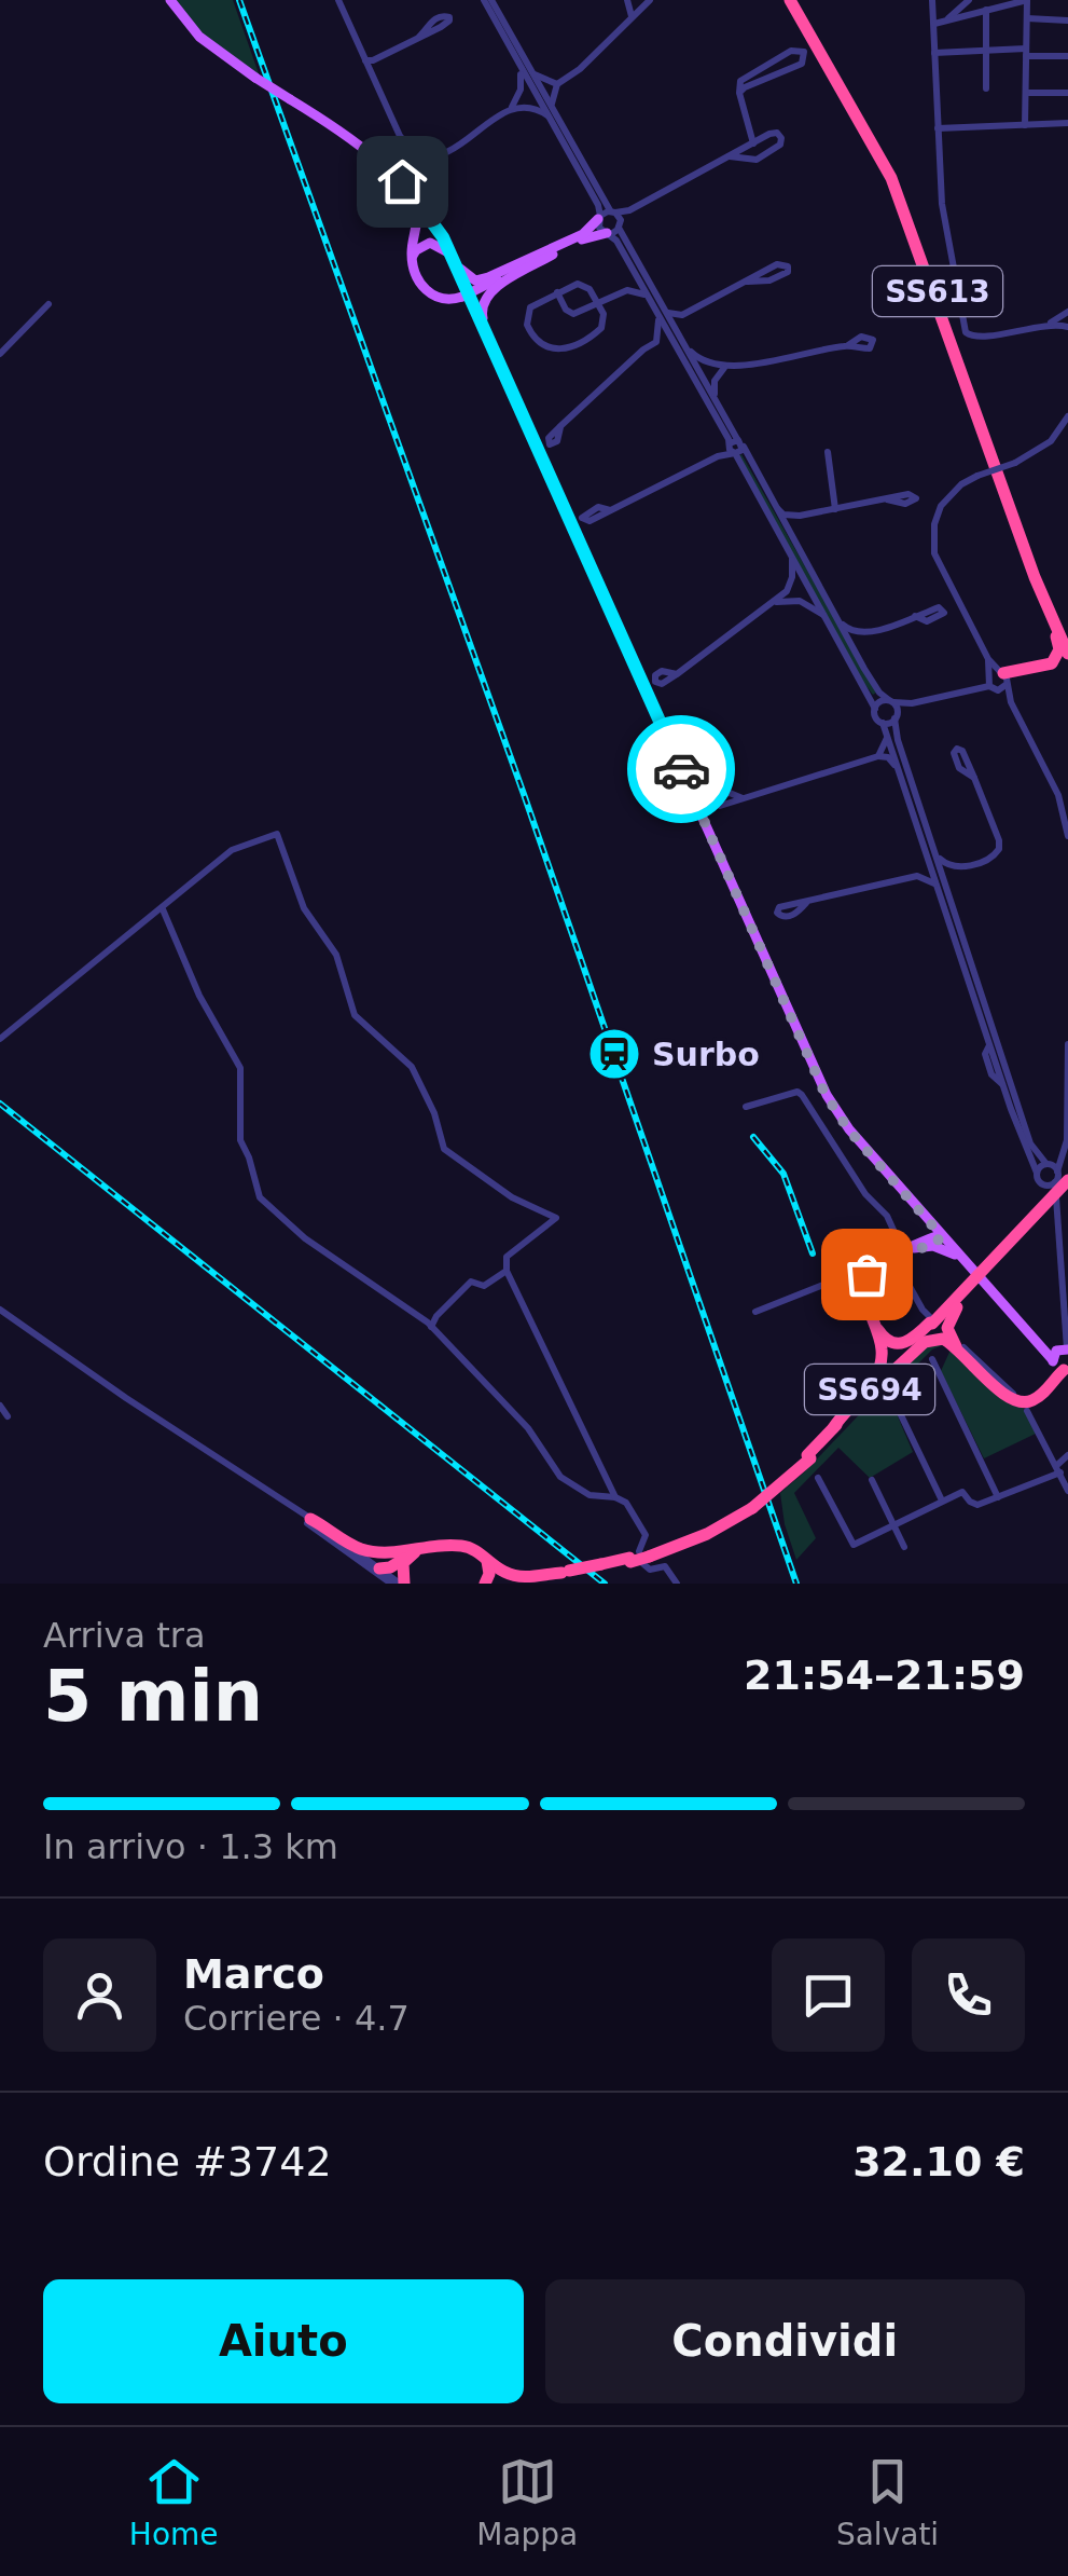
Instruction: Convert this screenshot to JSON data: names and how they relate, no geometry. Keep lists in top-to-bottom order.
{
  "streets": {
    "highway": ["SS613", "SS694"]
  },
  "places": {
    "station": ["Surbo"]
  },
  "page": {
    "heading": ["5 min", "Arriva tra", "21:54–21:59"],
    "panel": [
      "Marco",
      "Corriere · 4.7",
      "Ordine #3742",
      "32.10 €"
    ],
    "bar": "In arrivo · 1.3 km",
    "buttons": ["Aiuto", "Condividi"],
    "tabs": ["Home", "Mappa", "Salvati"]
  }
}
